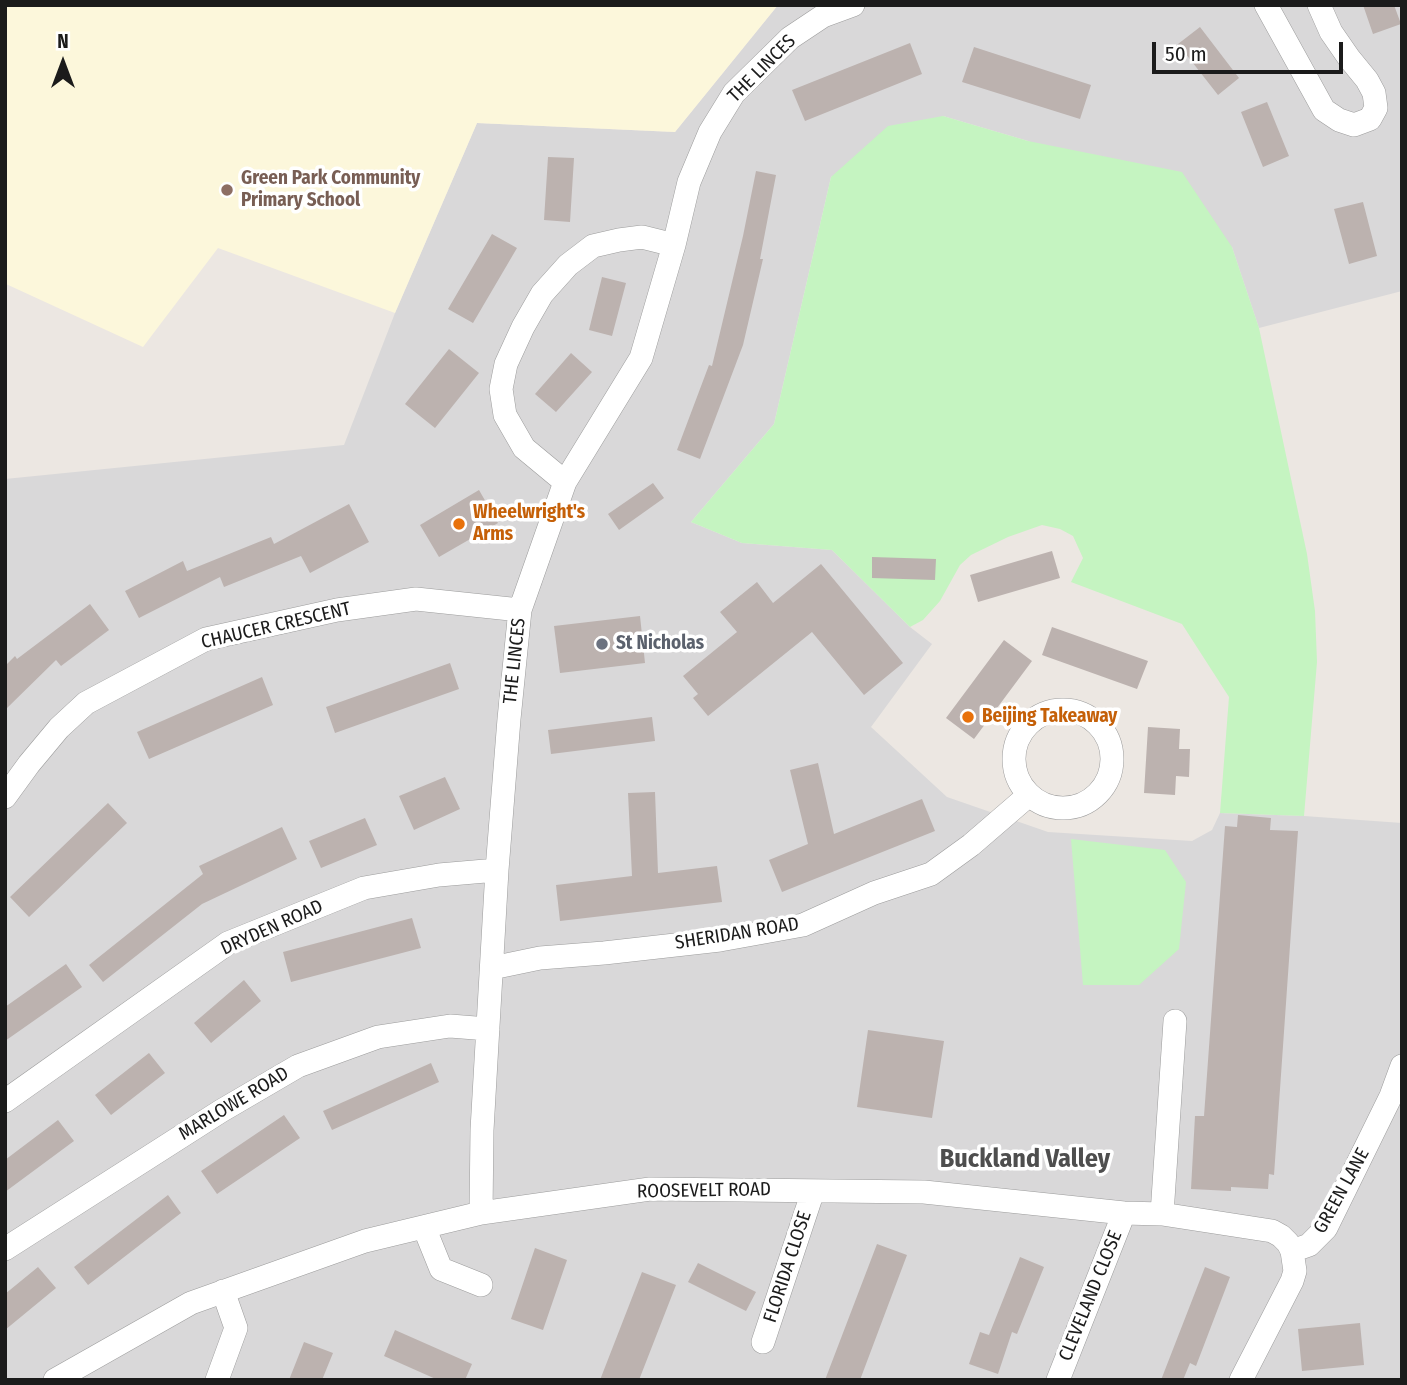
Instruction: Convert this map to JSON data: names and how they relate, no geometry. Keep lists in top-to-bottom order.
{
  "streets": {
    "street": [
      "THE LINCES",
      "CHAUCER CRESCENT",
      "DRYDEN ROAD",
      "SHERIDAN ROAD",
      "MARLOWE ROAD",
      "ROOSEVELT ROAD",
      "GREEN LANE",
      "FLORIDA CLOSE",
      "CLEVELAND CLOSE"
    ]
  },
  "crossings": [
    ["THE LINCES", "CHAUCER CRESCENT"],
    ["THE LINCES", "DRYDEN ROAD"],
    ["THE LINCES", "SHERIDAN ROAD"],
    ["THE LINCES", "MARLOWE ROAD"],
    ["THE LINCES", "ROOSEVELT ROAD"],
    ["ROOSEVELT ROAD", "GREEN LANE"],
    ["ROOSEVELT ROAD", "FLORIDA CLOSE"],
    ["ROOSEVELT ROAD", "CLEVELAND CLOSE"]
  ],
  "districts": ["Buckland Valley"],
  "places": [
    "Green Park Community Primary School",
    "Wheelwright's Arms",
    "St Nicholas",
    "Beijing Takeaway"
  ],
  "scale_bar": "50 m",
  "north": "top"
}
